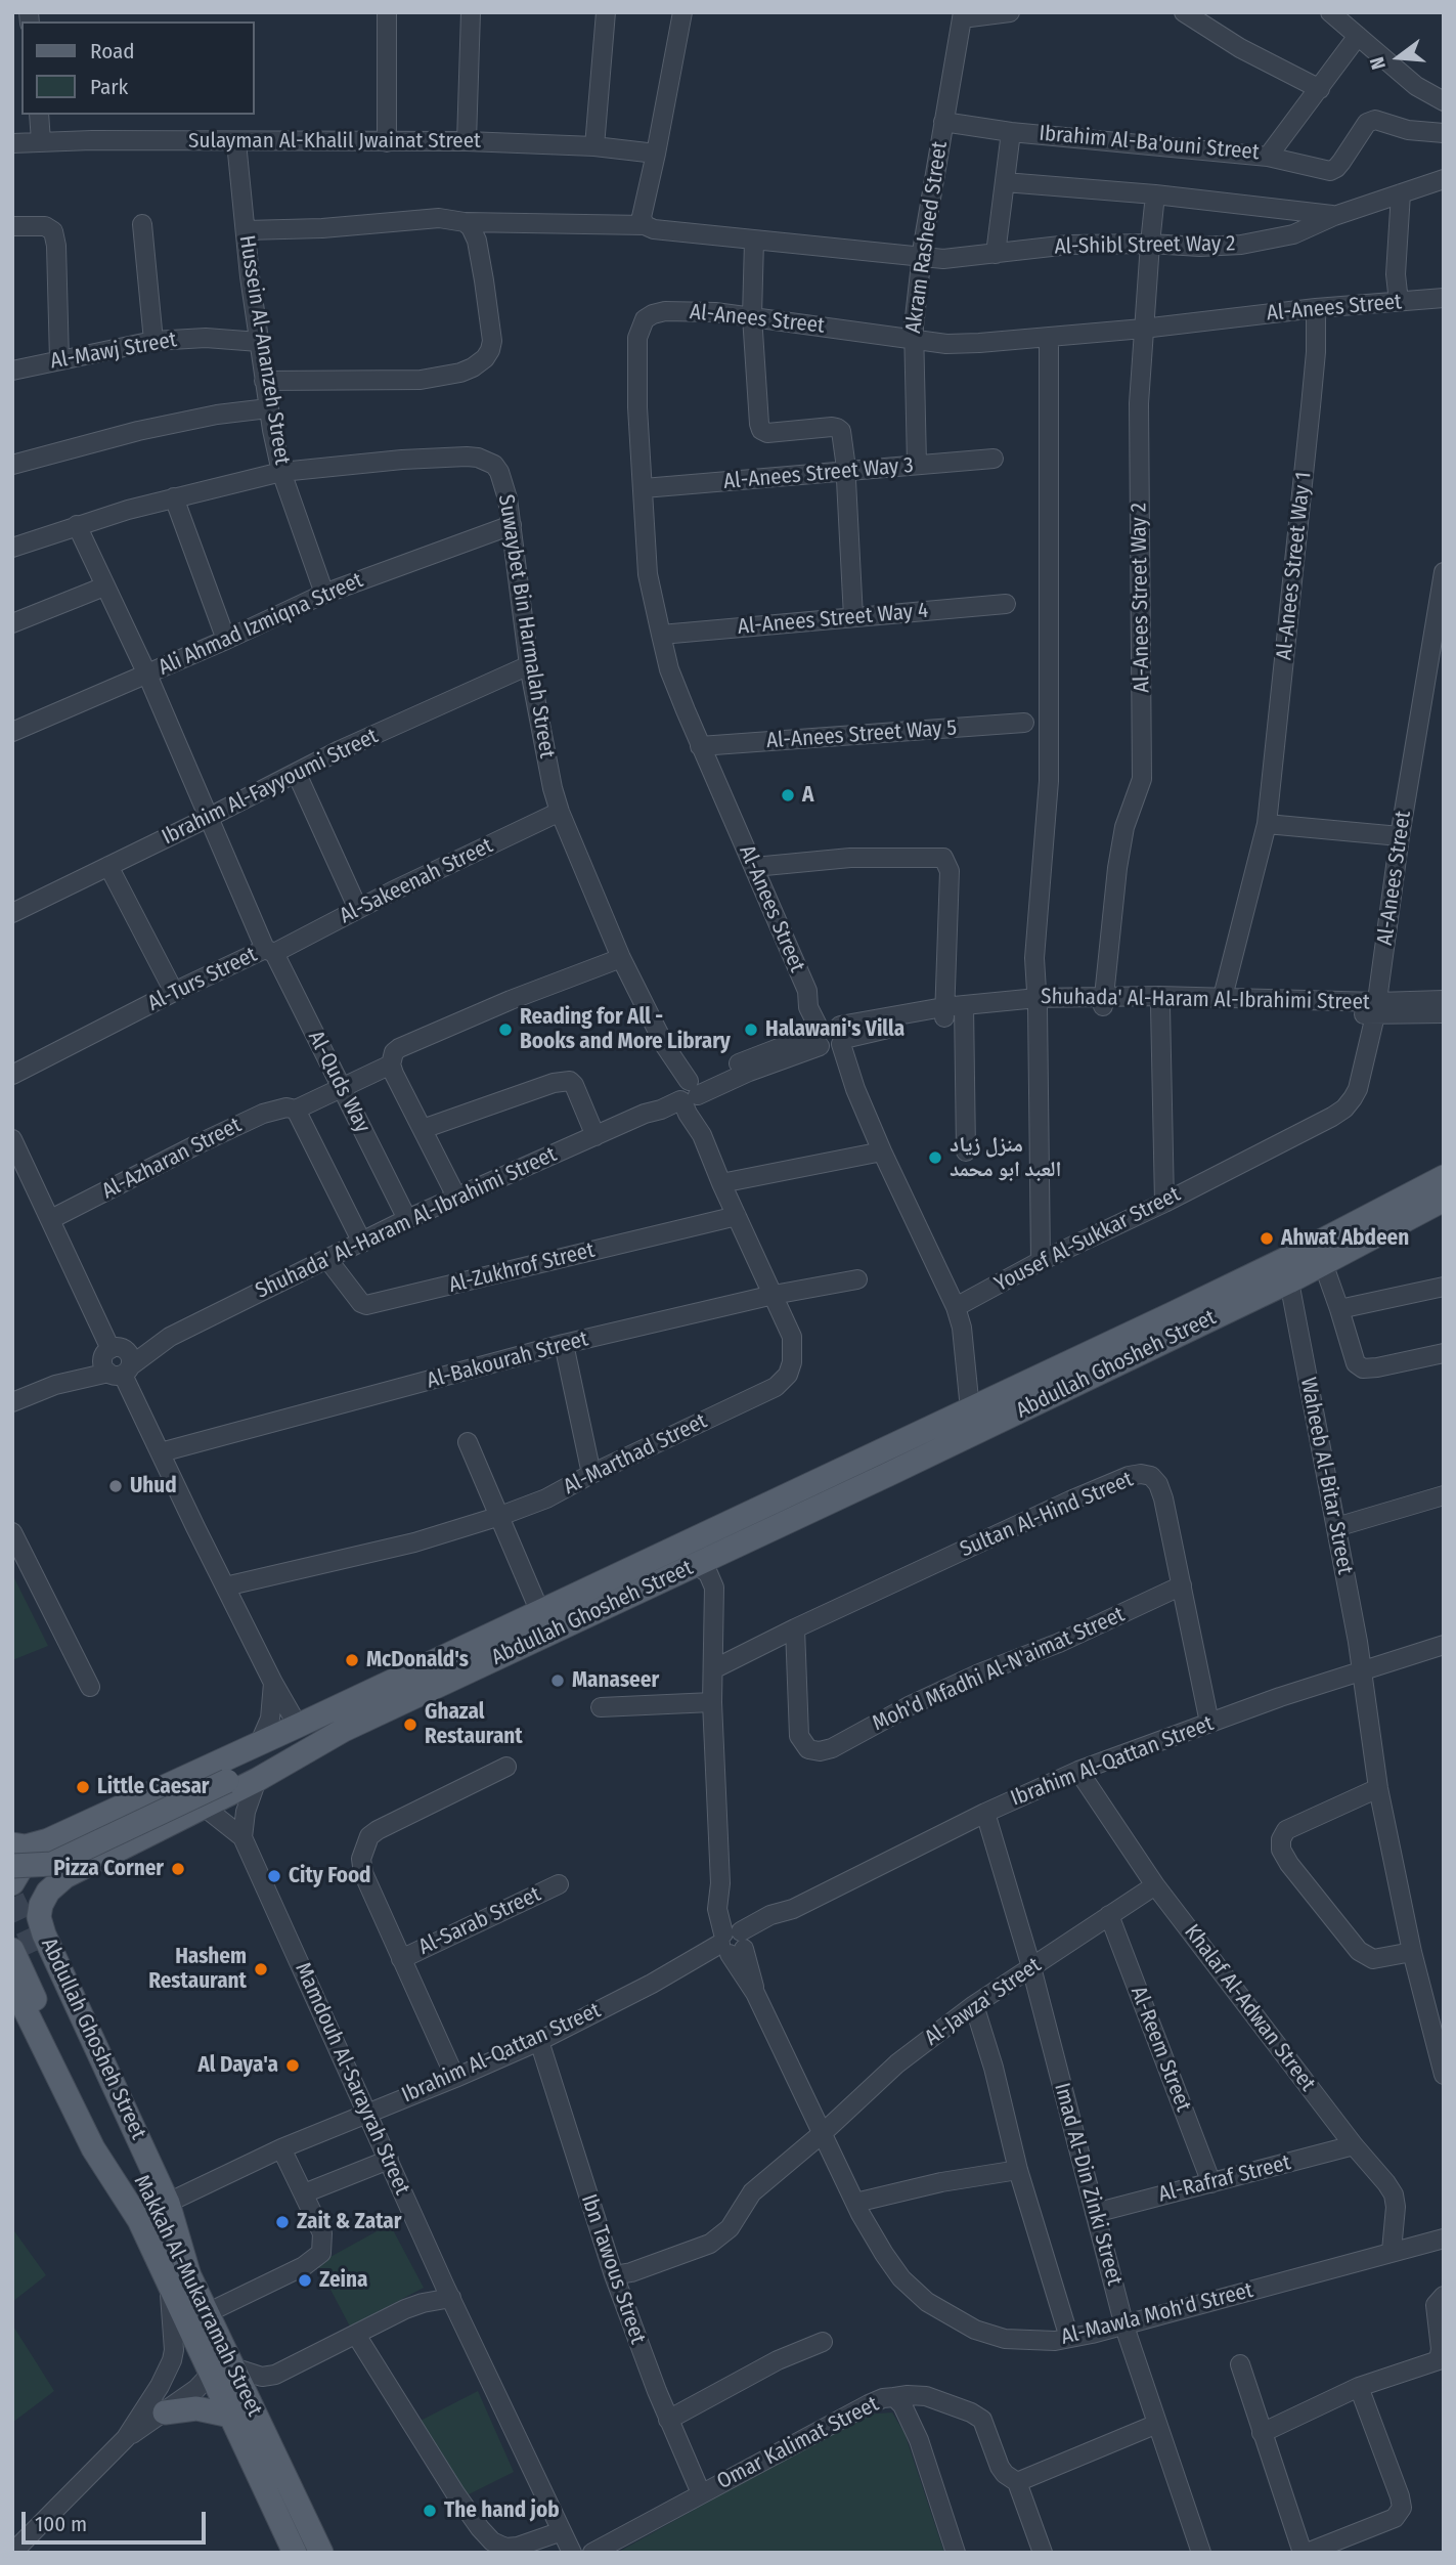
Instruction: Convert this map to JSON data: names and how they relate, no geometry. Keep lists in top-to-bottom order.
{
  "streets": {
    "main road": ["Abdullah Ghosheh Street", "Makkah Al-Mukarramah Street"],
    "street": [
      "Sulayman Al-Khalil Jwainat Street",
      "Ibrahim Al-Ba'ouni Street",
      "Akram Rasheed Street",
      "Al-Shibl Street Way 2",
      "Al-Anees Street",
      "Hussein Al-Ananzeh Street",
      "Al-Mawj Street",
      "Al-Anees Street Way 3",
      "Al-Anees Street Way 1",
      "Al-Anees Street Way 2",
      "Al-Anees Street Way 4",
      "Ali Ahmad Izmiqna Street",
      "Suwaybet Bin Harmalah Street",
      "Al-Anees Street Way 5",
      "Ibrahim Al-Fayyoumi Street",
      "Al-Sakeenah Street",
      "Al-Turs Street",
      "Shuhada' Al-Haram Al-Ibrahimi Street",
      "Al-Quds Way",
      "Al-Azharan Street",
      "Yousef Al-Sukkar Street",
      "Al-Zukhrof Street",
      "Al-Bakourah Street",
      "Al-Marthad Street",
      "Waheeb Al-Bitar Street",
      "Sultan Al-Hind Street",
      "Moh'd Mfadhi Al-N'aimat Street",
      "Ibrahim Al-Qattan Street",
      "Al-Sarab Street",
      "Al-Jawza' Street",
      "Khalaf Al-Adwan Street",
      "Al-Reem Street",
      "Mamdouh Al-Sarayrah Street",
      "Al-Rafraf Street",
      "Imad Al-Din Zinki Street",
      "Ibn Tawous Street",
      "Al-Mawla Moh'd Street",
      "Omar Kalimat Street"
    ]
  },
  "crossings": [
    ["Sulayman Al-Khalil Jwainat Street", "Hussein Al-Ananzeh Street"],
    ["Ibrahim Al-Ba'ouni Street", "Akram Rasheed Street"],
    ["Ibrahim Al-Ba'ouni Street", "Al-Shibl Street Way 2"],
    ["Akram Rasheed Street", "Al-Shibl Street Way 2"],
    ["Akram Rasheed Street", "Al-Anees Street"],
    ["Akram Rasheed Street", "Al-Anees Street Way 3"],
    ["Al-Shibl Street Way 2", "Hussein Al-Ananzeh Street"],
    ["Al-Shibl Street Way 2", "Al-Anees Street Way 2"],
    ["Al-Anees Street", "Al-Anees Street Way 3"],
    ["Al-Anees Street", "Al-Anees Street Way 1"],
    ["Al-Anees Street", "Al-Anees Street Way 2"],
    ["Al-Anees Street", "Al-Anees Street Way 4"],
    ["Al-Anees Street", "Al-Anees Street Way 5"],
    ["Al-Anees Street", "Shuhada' Al-Haram Al-Ibrahimi Street"],
    ["Al-Anees Street", "Yousef Al-Sukkar Street"],
    ["Hussein Al-Ananzeh Street", "Al-Mawj Street"],
    ["Hussein Al-Ananzeh Street", "Ali Ahmad Izmiqna Street"],
    ["Hussein Al-Ananzeh Street", "Suwaybet Bin Harmalah Street"],
    ["Al-Anees Street Way 1", "Shuhada' Al-Haram Al-Ibrahimi Street"],
    ["Al-Anees Street Way 2", "Shuhada' Al-Haram Al-Ibrahimi Street"],
    ["Ali Ahmad Izmiqna Street", "Suwaybet Bin Harmalah Street"],
    ["Ali Ahmad Izmiqna Street", "Al-Turs Street"],
    ["Suwaybet Bin Harmalah Street", "Ibrahim Al-Fayyoumi Street"],
    ["Suwaybet Bin Harmalah Street", "Al-Sakeenah Street"],
    ["Suwaybet Bin Harmalah Street", "Al-Turs Street"],
    ["Suwaybet Bin Harmalah Street", "Shuhada' Al-Haram Al-Ibrahimi Street"],
    ["Suwaybet Bin Harmalah Street", "Al-Azharan Street"],
    ["Suwaybet Bin Harmalah Street", "Al-Marthad Street"],
    ["Ibrahim Al-Fayyoumi Street", "Al-Turs Street"],
    ["Al-Sakeenah Street", "Al-Turs Street"],
    ["Al-Sakeenah Street", "Al-Quds Way"],
    ["Al-Turs Street", "Al-Quds Way"],
    ["Shuhada' Al-Haram Al-Ibrahimi Street", "Al-Quds Way"],
    ["Shuhada' Al-Haram Al-Ibrahimi Street", "Yousef Al-Sukkar Street"],
    ["Shuhada' Al-Haram Al-Ibrahimi Street", "Al-Zukhrof Street"],
    ["Shuhada' Al-Haram Al-Ibrahimi Street", "Al-Marthad Street"],
    ["Al-Quds Way", "Al-Azharan Street"],
    ["Al-Zukhrof Street", "Al-Marthad Street"],
    ["Al-Bakourah Street", "Al-Marthad Street"],
    ["Abdullah Ghosheh Street", "Waheeb Al-Bitar Street"],
    ["Abdullah Ghosheh Street", "Ibrahim Al-Qattan Street"],
    ["Abdullah Ghosheh Street", "Mamdouh Al-Sarayrah Street"],
    ["Abdullah Ghosheh Street", "Makkah Al-Mukarramah Street"],
    ["Waheeb Al-Bitar Street", "Ibrahim Al-Qattan Street"],
    ["Sultan Al-Hind Street", "Moh'd Mfadhi Al-N'aimat Street"],
    ["Sultan Al-Hind Street", "Ibrahim Al-Qattan Street"],
    ["Ibrahim Al-Qattan Street", "Khalaf Al-Adwan Street"],
    ["Ibrahim Al-Qattan Street", "Mamdouh Al-Sarayrah Street"],
    ["Ibrahim Al-Qattan Street", "Imad Al-Din Zinki Street"],
    ["Ibrahim Al-Qattan Street", "Ibn Tawous Street"],
    ["Ibrahim Al-Qattan Street", "Al-Mawla Moh'd Street"],
    ["Al-Jawza' Street", "Khalaf Al-Adwan Street"],
    ["Al-Jawza' Street", "Al-Reem Street"],
    ["Al-Jawza' Street", "Imad Al-Din Zinki Street"],
    ["Al-Jawza' Street", "Ibn Tawous Street"],
    ["Al-Jawza' Street", "Al-Mawla Moh'd Street"],
    ["Khalaf Al-Adwan Street", "Al-Rafraf Street"],
    ["Khalaf Al-Adwan Street", "Al-Mawla Moh'd Street"],
    ["Al-Reem Street", "Al-Rafraf Street"],
    ["Al-Rafraf Street", "Imad Al-Din Zinki Street"],
    ["Imad Al-Din Zinki Street", "Al-Mawla Moh'd Street"],
    ["Ibn Tawous Street", "Omar Kalimat Street"]
  ],
  "places": [
    "A",
    "Reading for All - Books and More Library",
    "Halawani's Villa",
    "منزل زياد العبد ابو محمد",
    "Ahwat Abdeen",
    "Uhud",
    "McDonald's",
    "Manaseer",
    "Ghazal Restaurant",
    "Little Caesar",
    "Pizza Corner",
    "City Food",
    "Hashem Restaurant",
    "Al Daya'a",
    "Zait & Zatar",
    "Zeina",
    "The hand job"
  ],
  "legend": ["Road", "Park"],
  "scale_bar": "100 m",
  "north": "left"
}
